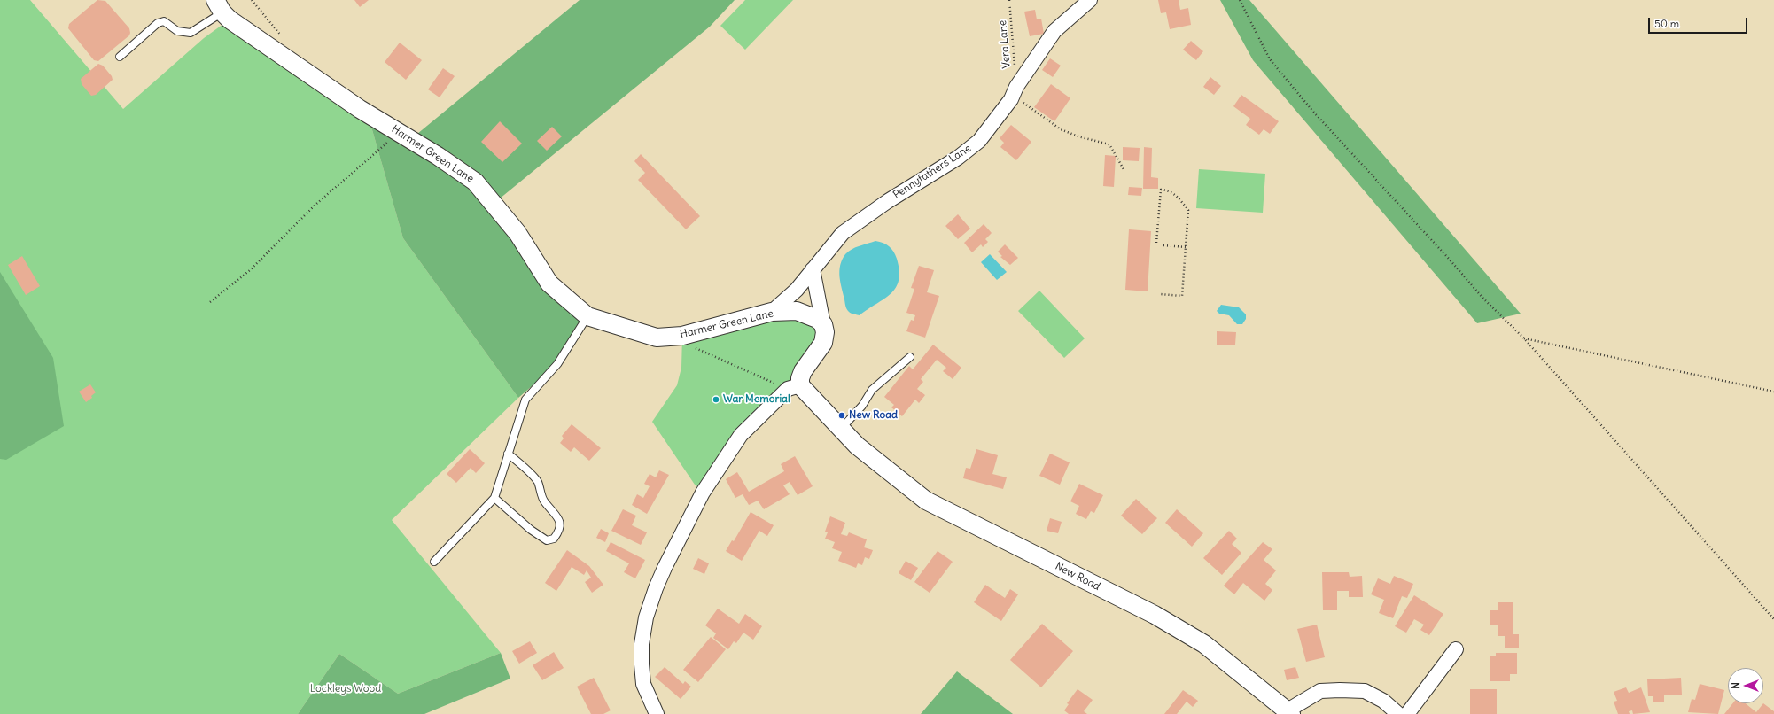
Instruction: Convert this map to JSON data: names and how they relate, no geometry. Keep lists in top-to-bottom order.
{
  "streets": {
    "street": ["Harmer Green Lane", "Pennyfathers Lane", "New Road"],
    "path": ["Vera Lane"]
  },
  "crossings": [
    ["Vera Lane", "Pennyfathers Lane"],
    ["Harmer Green Lane", "Pennyfathers Lane"]
  ],
  "parks": ["Lockleys Wood"],
  "places": ["War Memorial", "New Road"],
  "scale_bar": "50 m",
  "north": "left"
}
